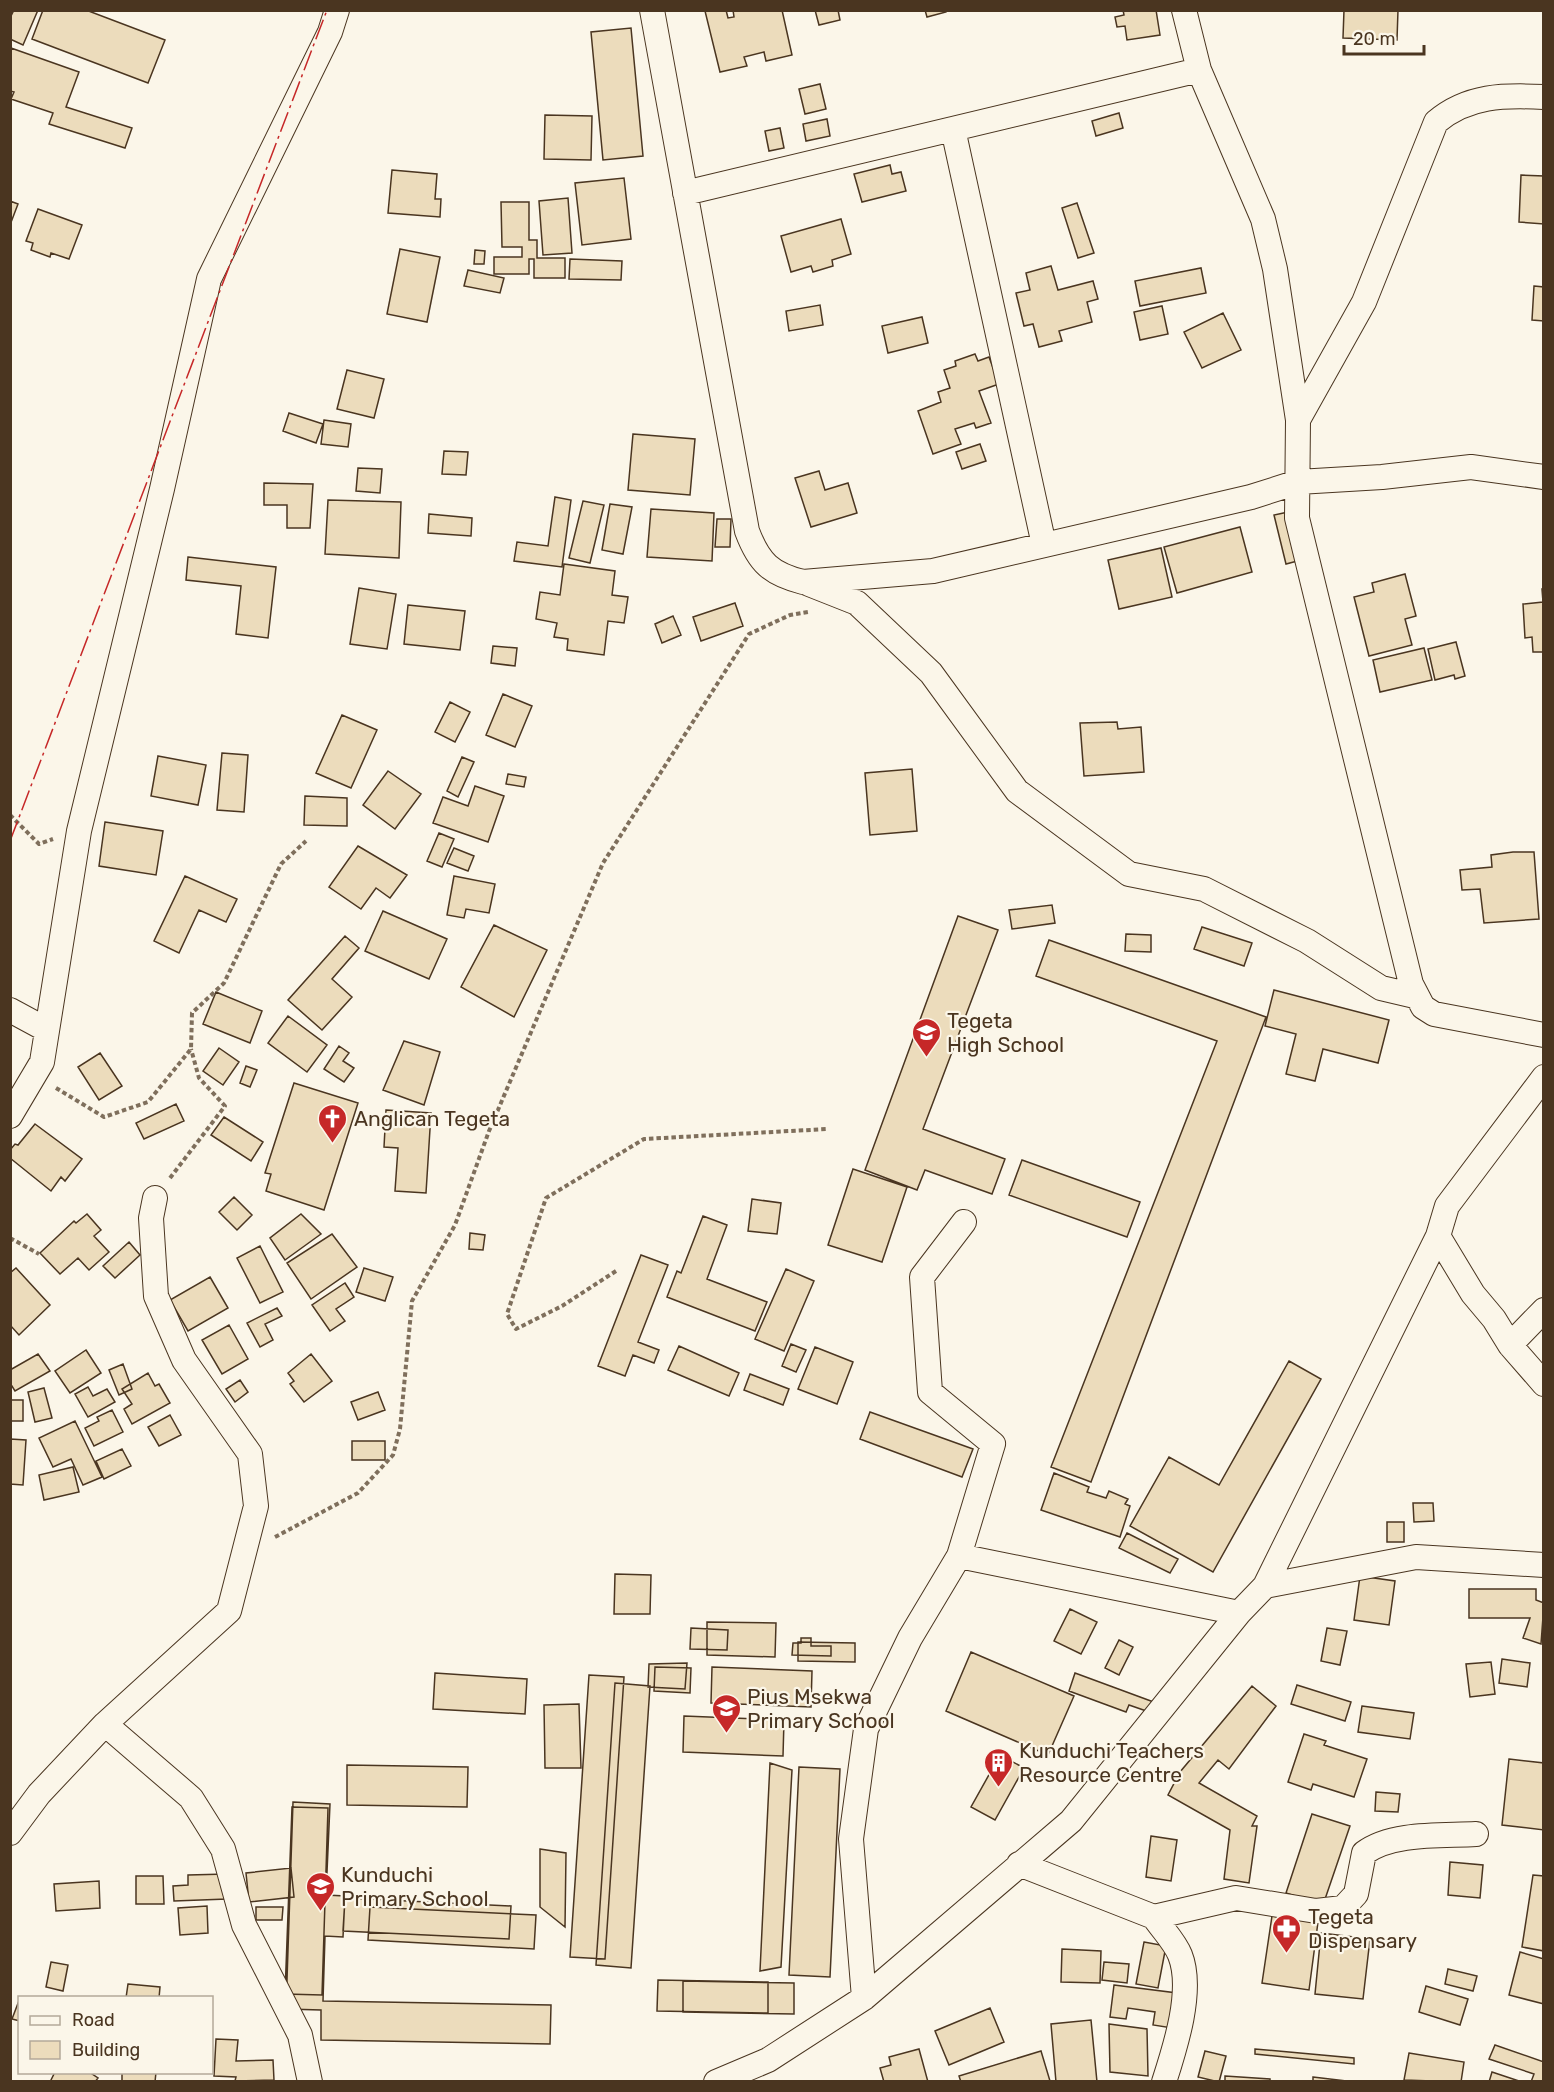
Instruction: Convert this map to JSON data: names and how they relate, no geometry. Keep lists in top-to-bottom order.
{
  "places": {
    "school or university": ["Tegeta High School", "Pius Msekwa Primary School", "Kunduchi Primary School"],
    "church": ["Anglican Tegeta"],
    "building": ["Kunduchi Teachers Resource Centre"],
    "pharmacy": ["Tegeta Dispensary"]
  },
  "legend": ["Road", "Building"],
  "scale_bar": "20 m"
}
